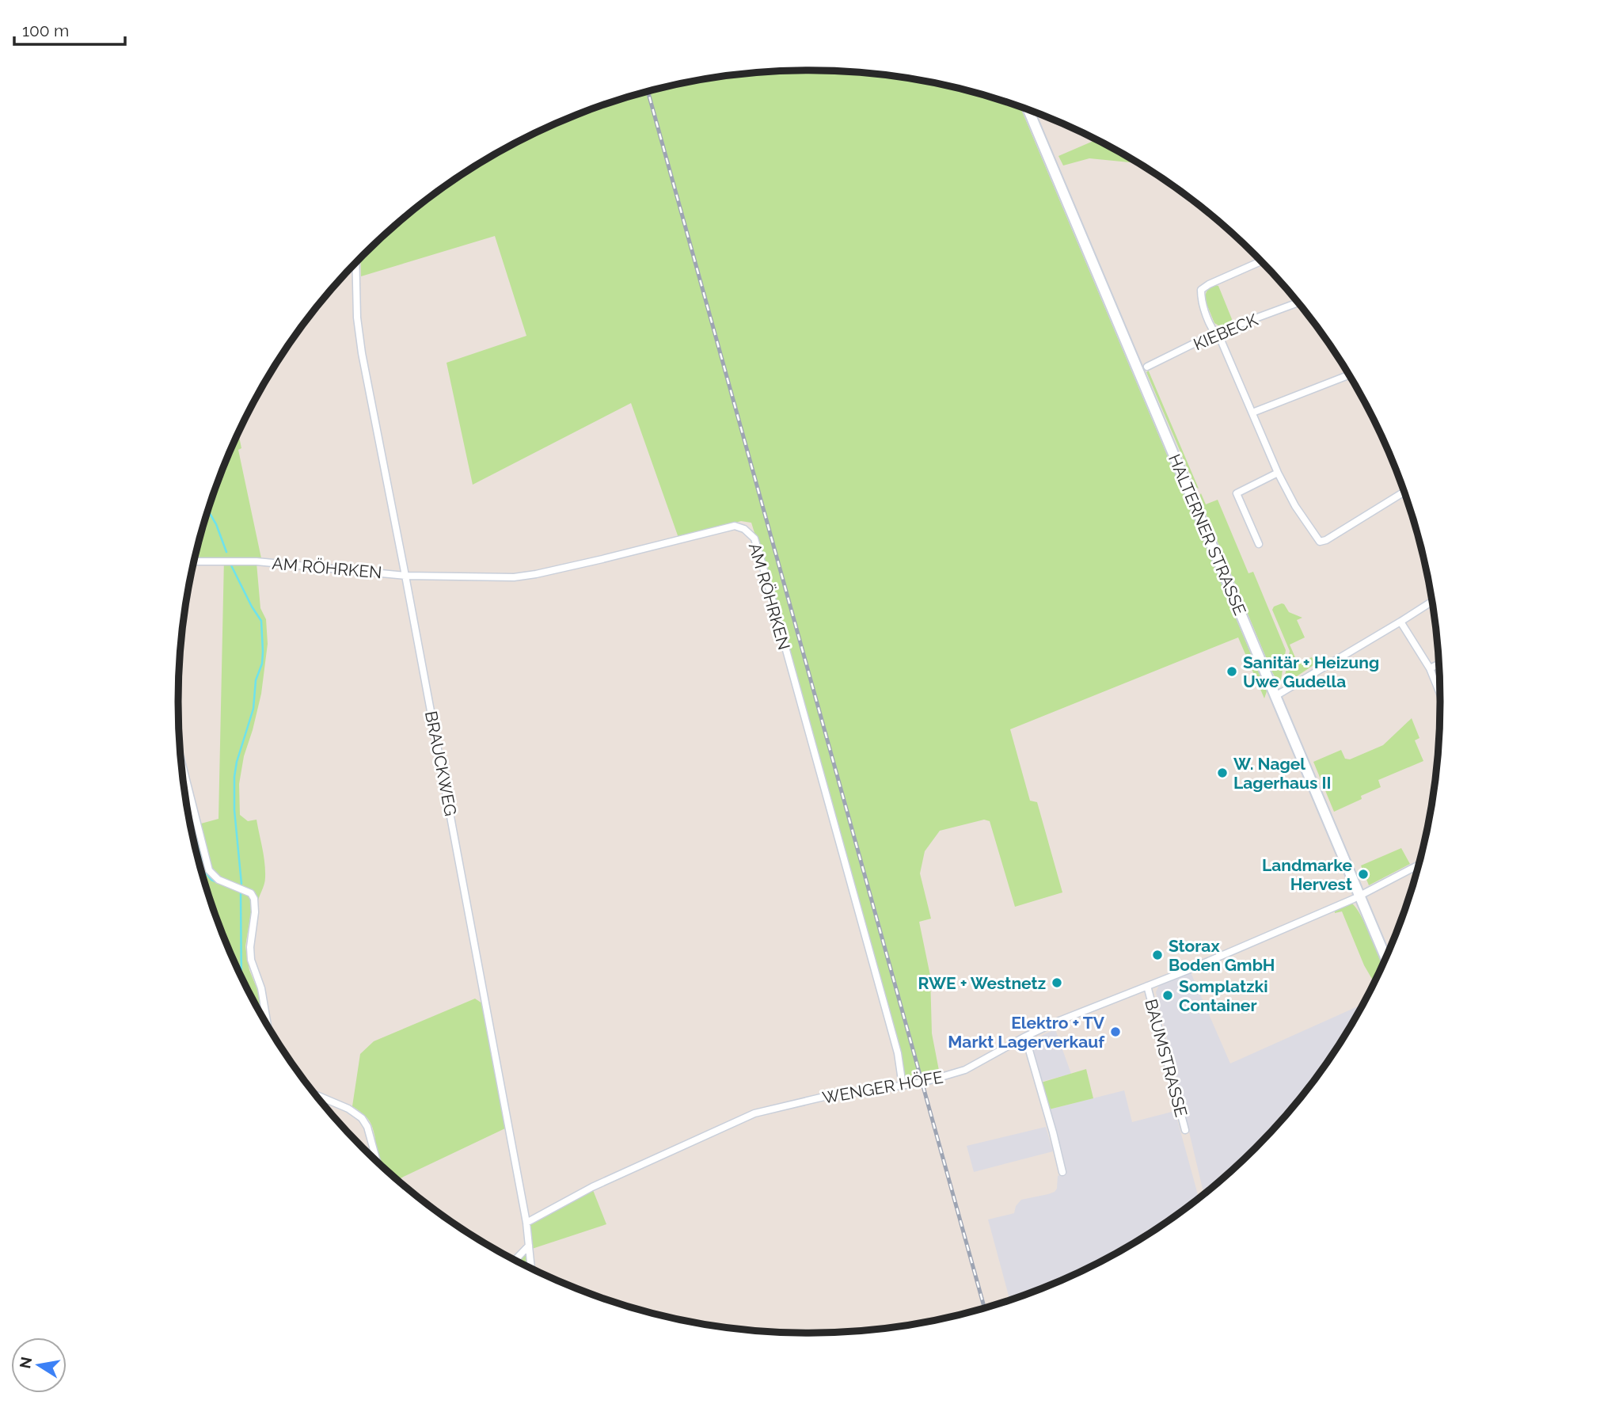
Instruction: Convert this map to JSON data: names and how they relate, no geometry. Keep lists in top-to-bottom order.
{
  "streets": {
    "main road": ["HALTERNER STRASSE"],
    "street": [
      "KIEBECK",
      "AM RÖHRKEN",
      "BRAUCKWEG",
      "BAUMSTRASSE",
      "WENGER HÖFE"
    ]
  },
  "crossings": [
    ["HALTERNER STRASSE", "WENGER HÖFE"],
    ["AM RÖHRKEN", "BRAUCKWEG"],
    ["AM RÖHRKEN", "WENGER HÖFE"],
    ["BRAUCKWEG", "WENGER HÖFE"],
    ["BAUMSTRASSE", "WENGER HÖFE"]
  ],
  "places": [
    "Sanitär + Heizung Uwe Gudella",
    "W. Nagel Lagerhaus II",
    "Landmarke Hervest",
    "Storax Boden GmbH",
    "RWE + Westnetz",
    "Somplatzki Container",
    "Elektro + TV Markt Lagerverkauf"
  ],
  "scale_bar": "100 m",
  "north": "left"
}
